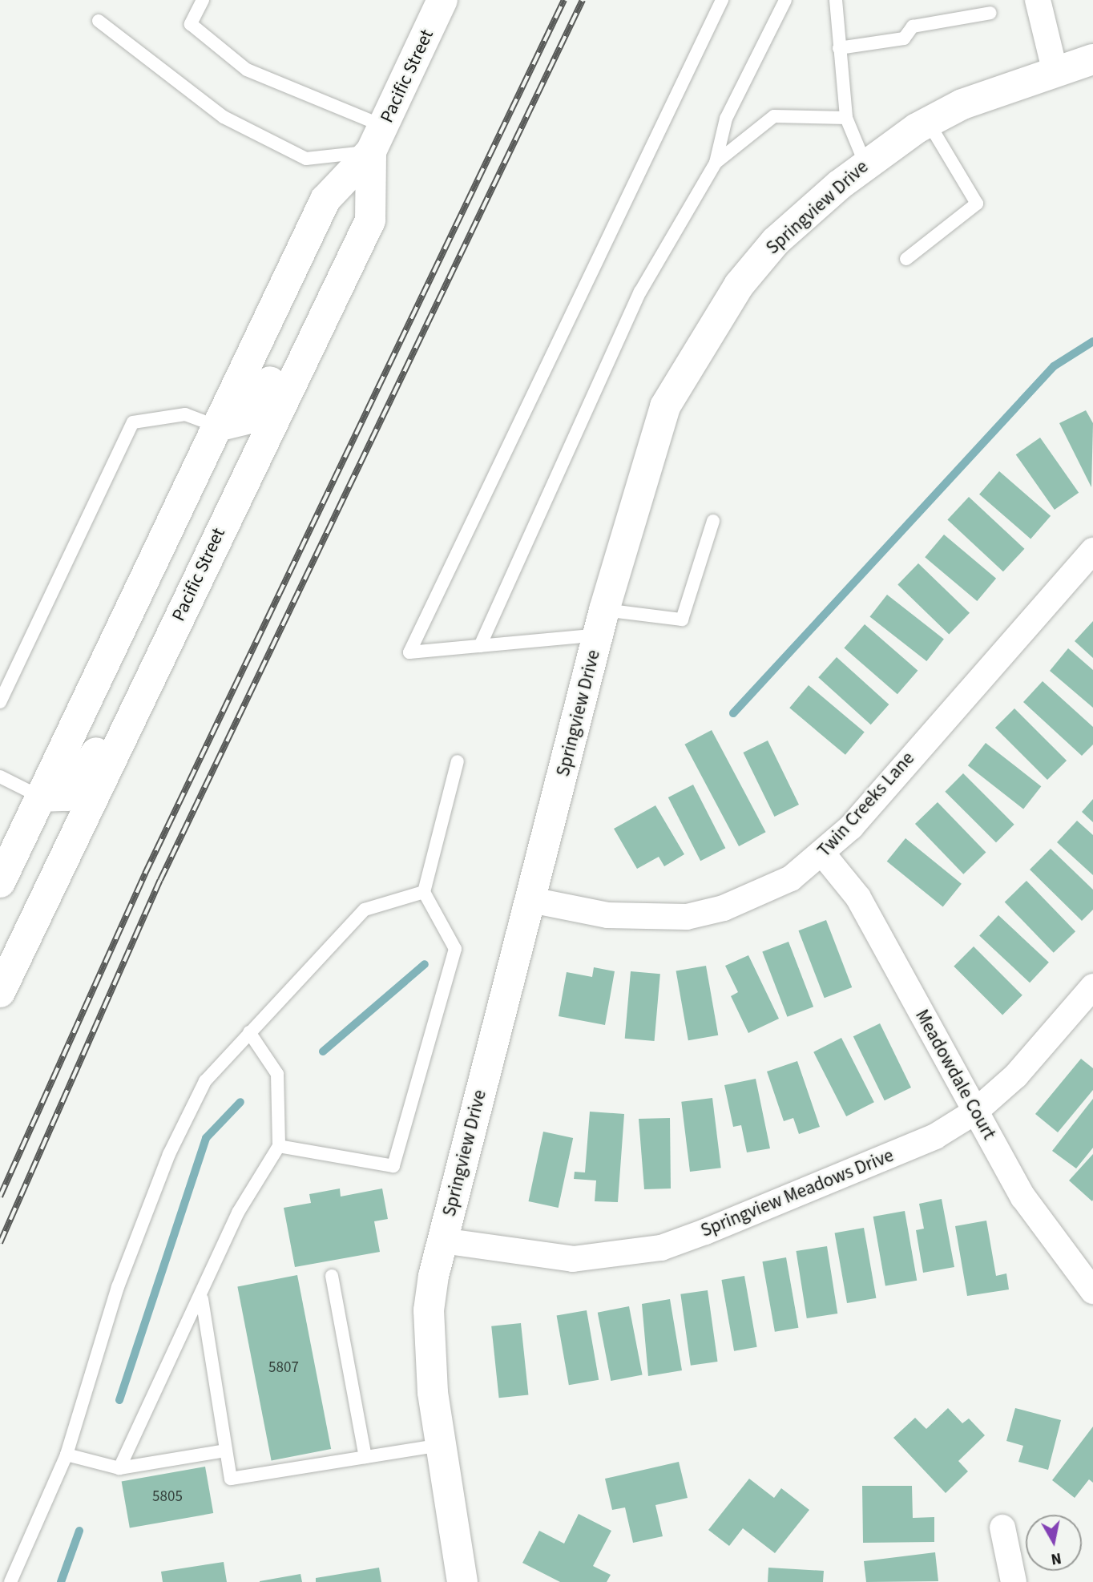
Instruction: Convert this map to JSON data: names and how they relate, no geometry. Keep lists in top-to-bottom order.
{
  "streets": {
    "main road": ["Pacific Street", "Springview Drive"],
    "street": ["Twin Creeks Lane", "Meadowdale Court", "Springview Meadows Drive"]
  },
  "crossings": [
    ["Springview Drive", "Twin Creeks Lane"],
    ["Springview Drive", "Springview Meadows Drive"],
    ["Twin Creeks Lane", "Meadowdale Court"],
    ["Meadowdale Court", "Springview Meadows Drive"]
  ],
  "house_numbers": ["5807", "5805"],
  "north": "bottom"
}
